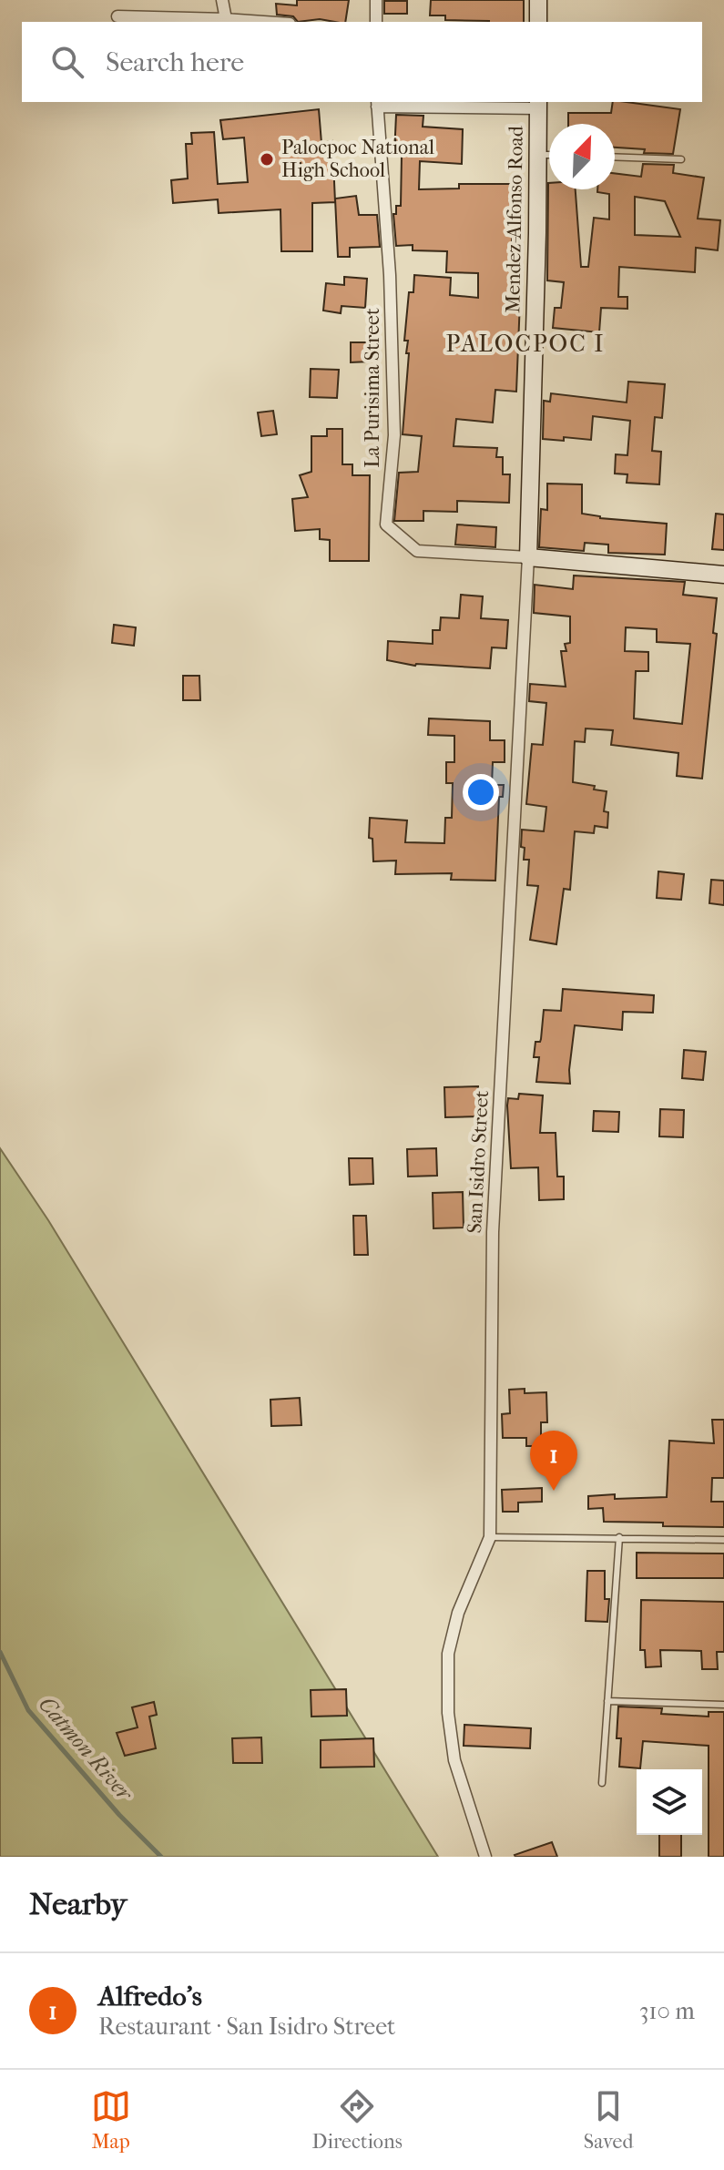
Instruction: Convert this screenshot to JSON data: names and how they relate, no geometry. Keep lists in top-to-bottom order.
{
  "streets": {
    "main road": ["Mendez-Alfonso Road"],
    "street": ["La Purisima Street", "San Isidro Street"]
  },
  "crossings": [
    ["Mendez-Alfonso Road", "La Purisima Street"],
    ["Mendez-Alfonso Road", "San Isidro Street"],
    ["La Purisima Street", "San Isidro Street"]
  ],
  "districts": ["PALOCPOC I"],
  "water": ["Catmon River"],
  "places": ["Palocpoc National High School"],
  "north": "top right",
  "page": {
    "search": "Search here",
    "pins": "1",
    "heading": "Nearby",
    "list": [
      {
        "mark": "1",
        "name": "Alfredo's",
        "note": "Restaurant · San Isidro Street",
        "value": "310 m"
      }
    ],
    "nav": ["Map", "Directions", "Saved"]
  }
}
